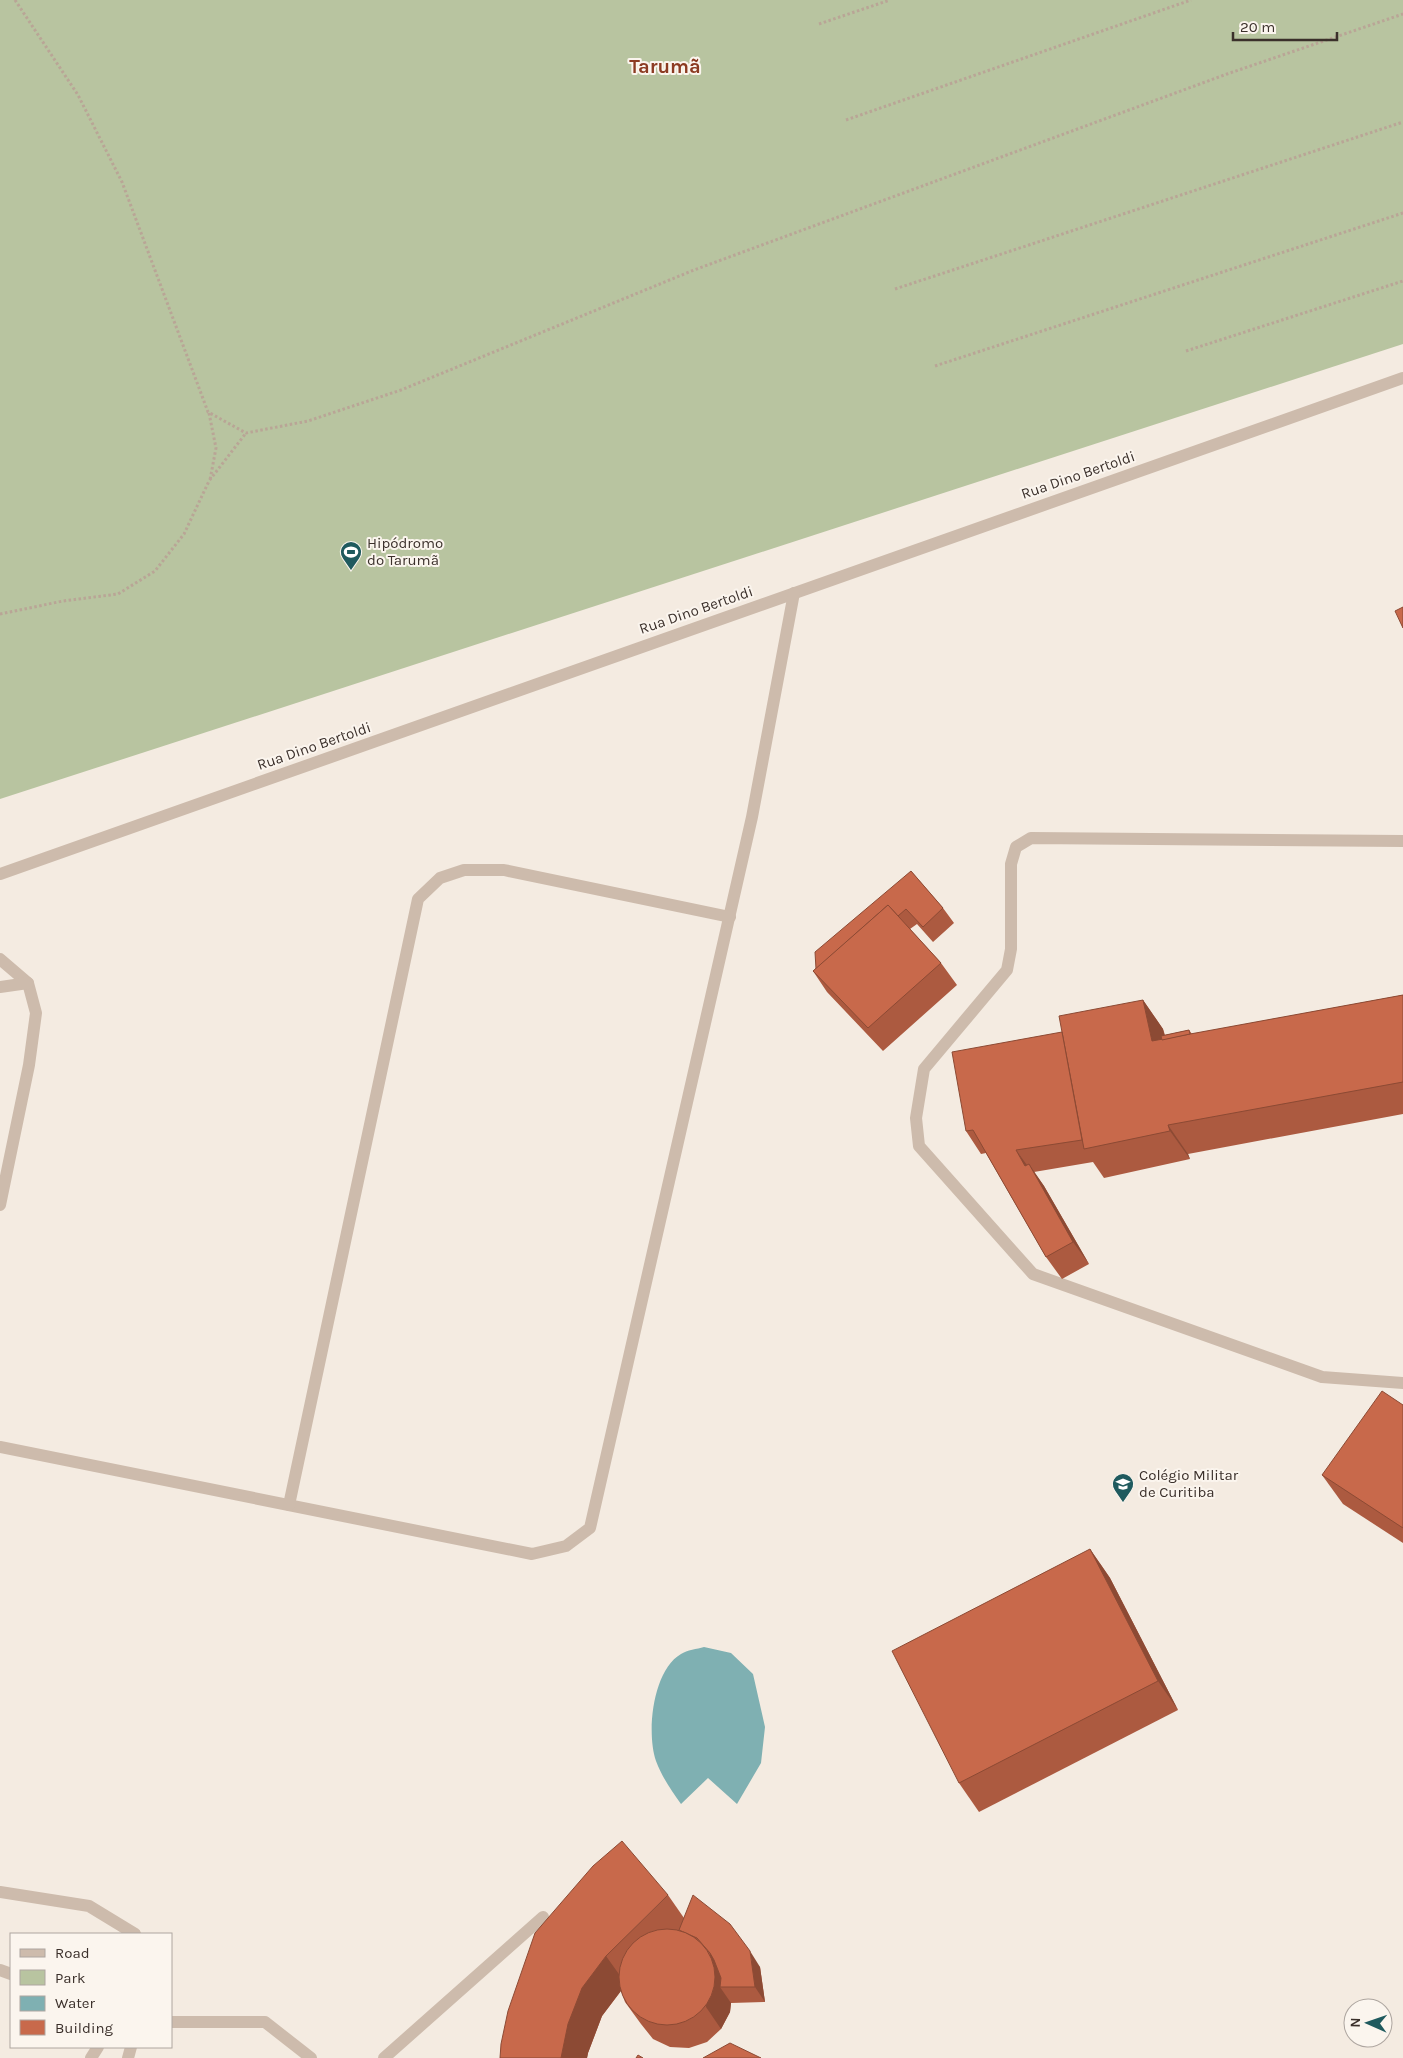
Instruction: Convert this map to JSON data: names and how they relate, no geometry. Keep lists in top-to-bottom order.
{
  "streets": {
    "street": ["Rua Dino Bertoldi"]
  },
  "districts": ["Tarumã"],
  "places": {
    "sports": ["Hipódromo do Tarumã"],
    "school or university": ["Colégio Militar de Curitiba"]
  },
  "legend": [
    "Road",
    "Park",
    "Water",
    "Building"
  ],
  "scale_bar": "20 m",
  "north": "left"
}
